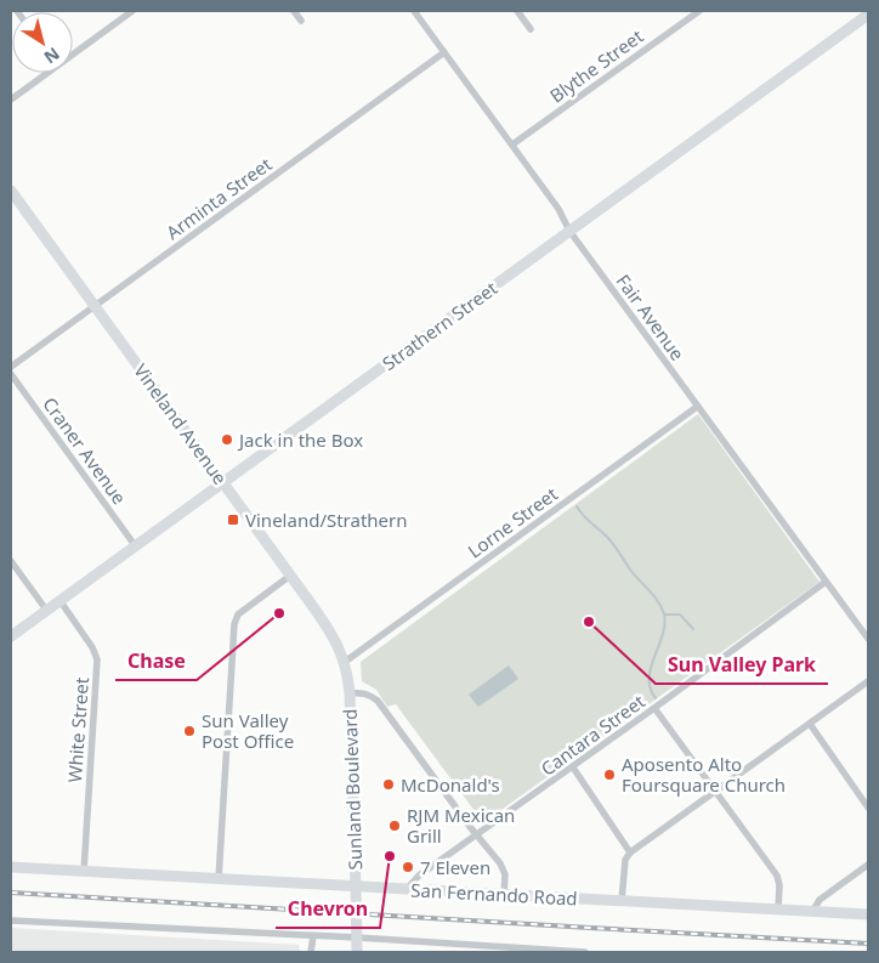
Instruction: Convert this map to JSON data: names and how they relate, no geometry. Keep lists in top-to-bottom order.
{
  "streets": {
    "main road": [
      "Strathern Street",
      "Vineland Avenue",
      "Sunland Boulevard",
      "San Fernando Road"
    ],
    "street": [
      "Blythe Street",
      "Arminta Street",
      "Fair Avenue",
      "Craner Avenue",
      "Lorne Street",
      "White Street",
      "Cantara Street"
    ]
  },
  "crossings": [
    ["Blythe Street", "Fair Avenue"],
    ["Arminta Street", "Fair Avenue"],
    ["Arminta Street", "Vineland Avenue"],
    ["Fair Avenue", "Strathern Street"],
    ["Fair Avenue", "Lorne Street"],
    ["Fair Avenue", "Cantara Street"],
    ["Strathern Street", "Vineland Avenue"],
    ["Strathern Street", "Craner Avenue"],
    ["Strathern Street", "White Street"],
    ["Vineland Avenue", "Lorne Street"],
    ["Vineland Avenue", "Sunland Boulevard"],
    ["Lorne Street", "Sunland Boulevard"],
    ["White Street", "San Fernando Road"],
    ["Cantara Street", "San Fernando Road"],
    ["Sunland Boulevard", "San Fernando Road"]
  ],
  "places": {
    "other": [
      "Jack in the Box",
      "Chase",
      "Sun Valley Park",
      "Sun Valley Post Office",
      "Aposento Alto Foursquare Church",
      "McDonald's",
      "RJM Mexican Grill",
      "Chevron",
      "7 Eleven"
    ],
    "transit": ["Vineland/Strathern"]
  },
  "north": "bottom right"
}
